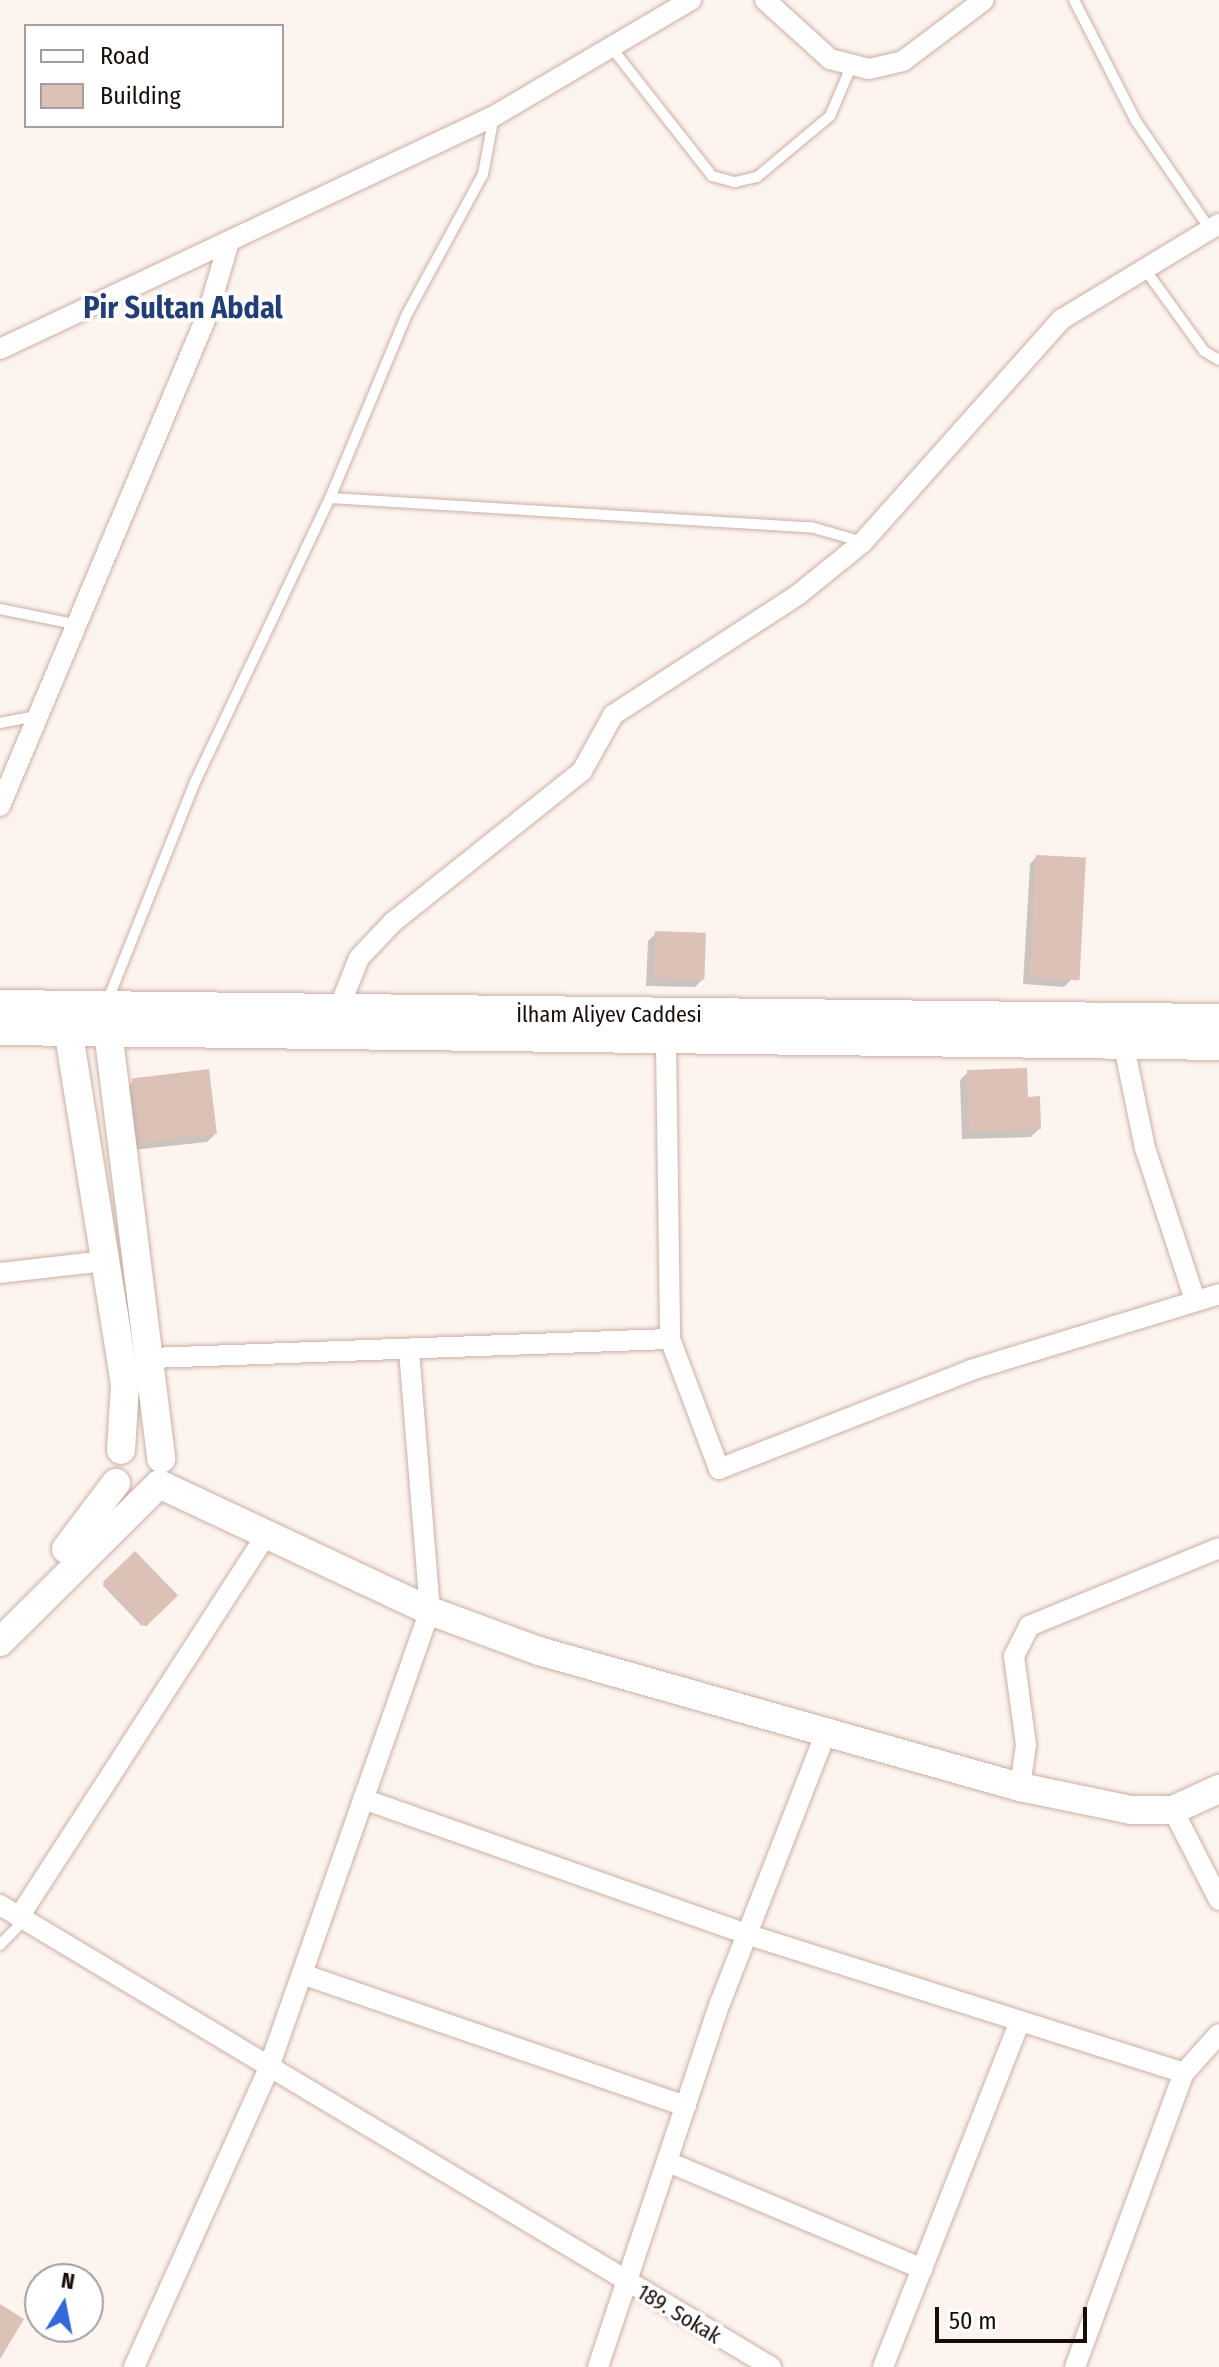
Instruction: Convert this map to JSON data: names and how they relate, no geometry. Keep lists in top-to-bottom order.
{
  "streets": {
    "street": ["İlham Aliyev Caddesi", "189. Sokak"]
  },
  "districts": ["Pir Sultan Abdal"],
  "legend": ["Road", "Building"],
  "scale_bar": "50 m",
  "north": "top"
}
